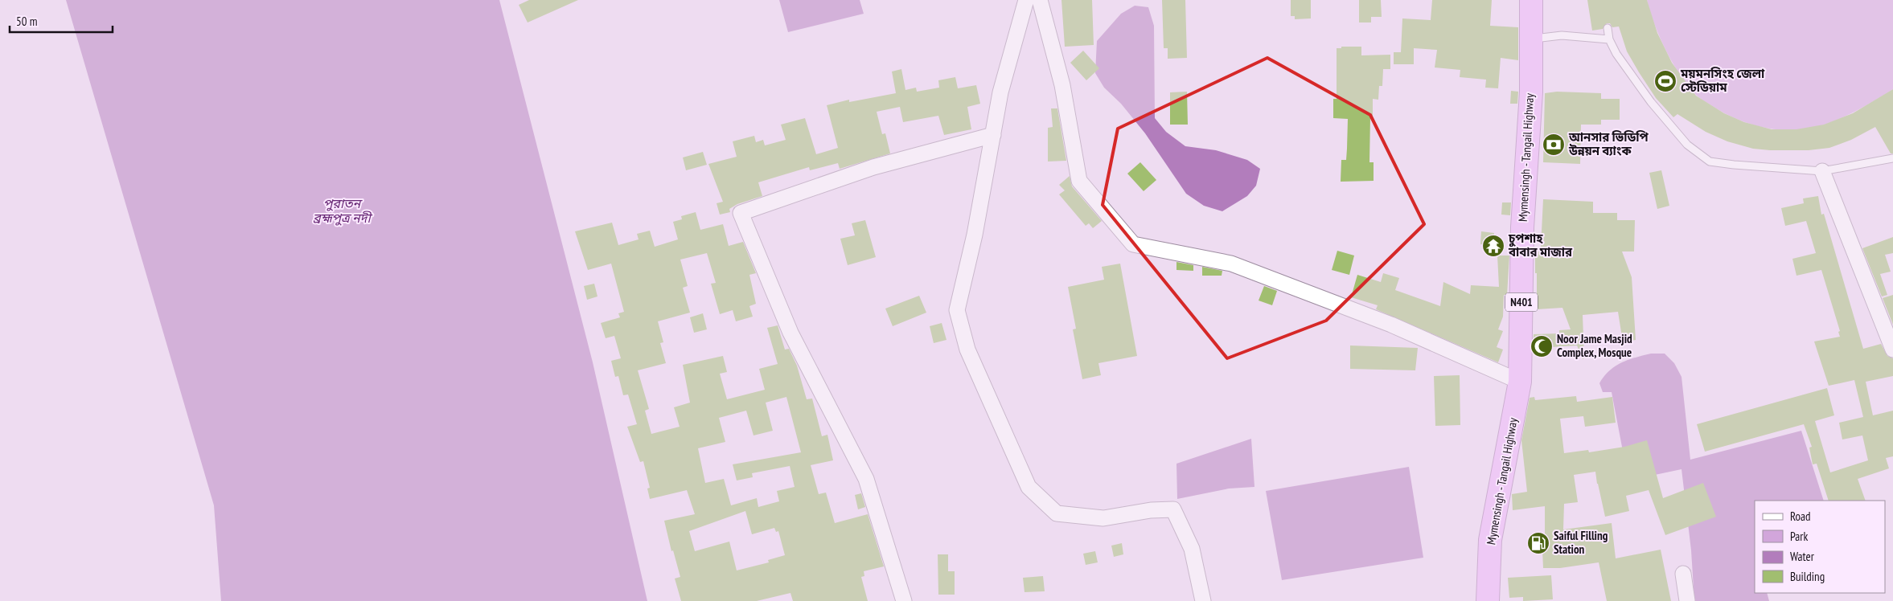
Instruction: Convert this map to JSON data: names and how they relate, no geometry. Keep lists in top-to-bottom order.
{
  "streets": {
    "highway": ["Mymensingh - Tangail Highway", "N401"]
  },
  "water": ["পুরাতন ব্রহ্মপুত্র নদী"],
  "places": {
    "sports": ["ময়মনসিংহ জেলা স্টেডিয়াম"],
    "bank": ["আনসার ভিডিপি উন্নয়ন ব্যাংক"],
    "temple": ["চুপশাহ বাবার মাজার"],
    "mosque": ["Noor Jame Masjid Complex, Mosque"],
    "fuel station": ["Saiful Filling Station"]
  },
  "legend": [
    "Road",
    "Park",
    "Water",
    "Building"
  ],
  "scale_bar": "50 m"
}
